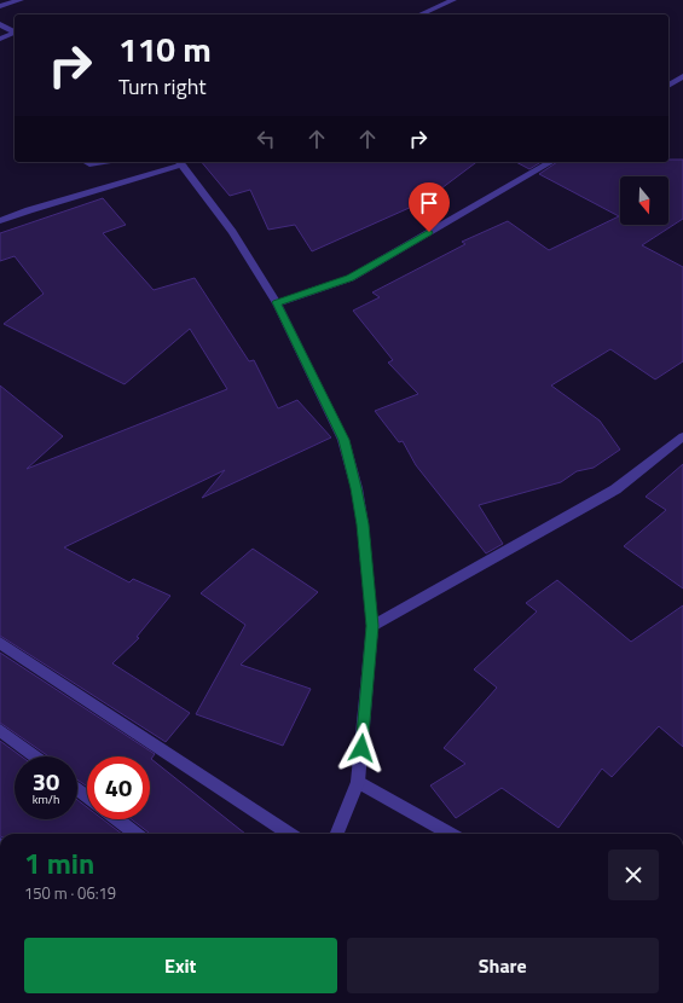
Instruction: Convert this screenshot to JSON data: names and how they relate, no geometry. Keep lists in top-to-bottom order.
{
  "north": "bottom",
  "page": {
    "turn": ["110 m", "Turn right"],
    "speed": "30 km/h",
    "limit": "40",
    "heading": ["1 min", "150 m · 06:19"],
    "buttons": ["Exit", "Share"]
  }
}
